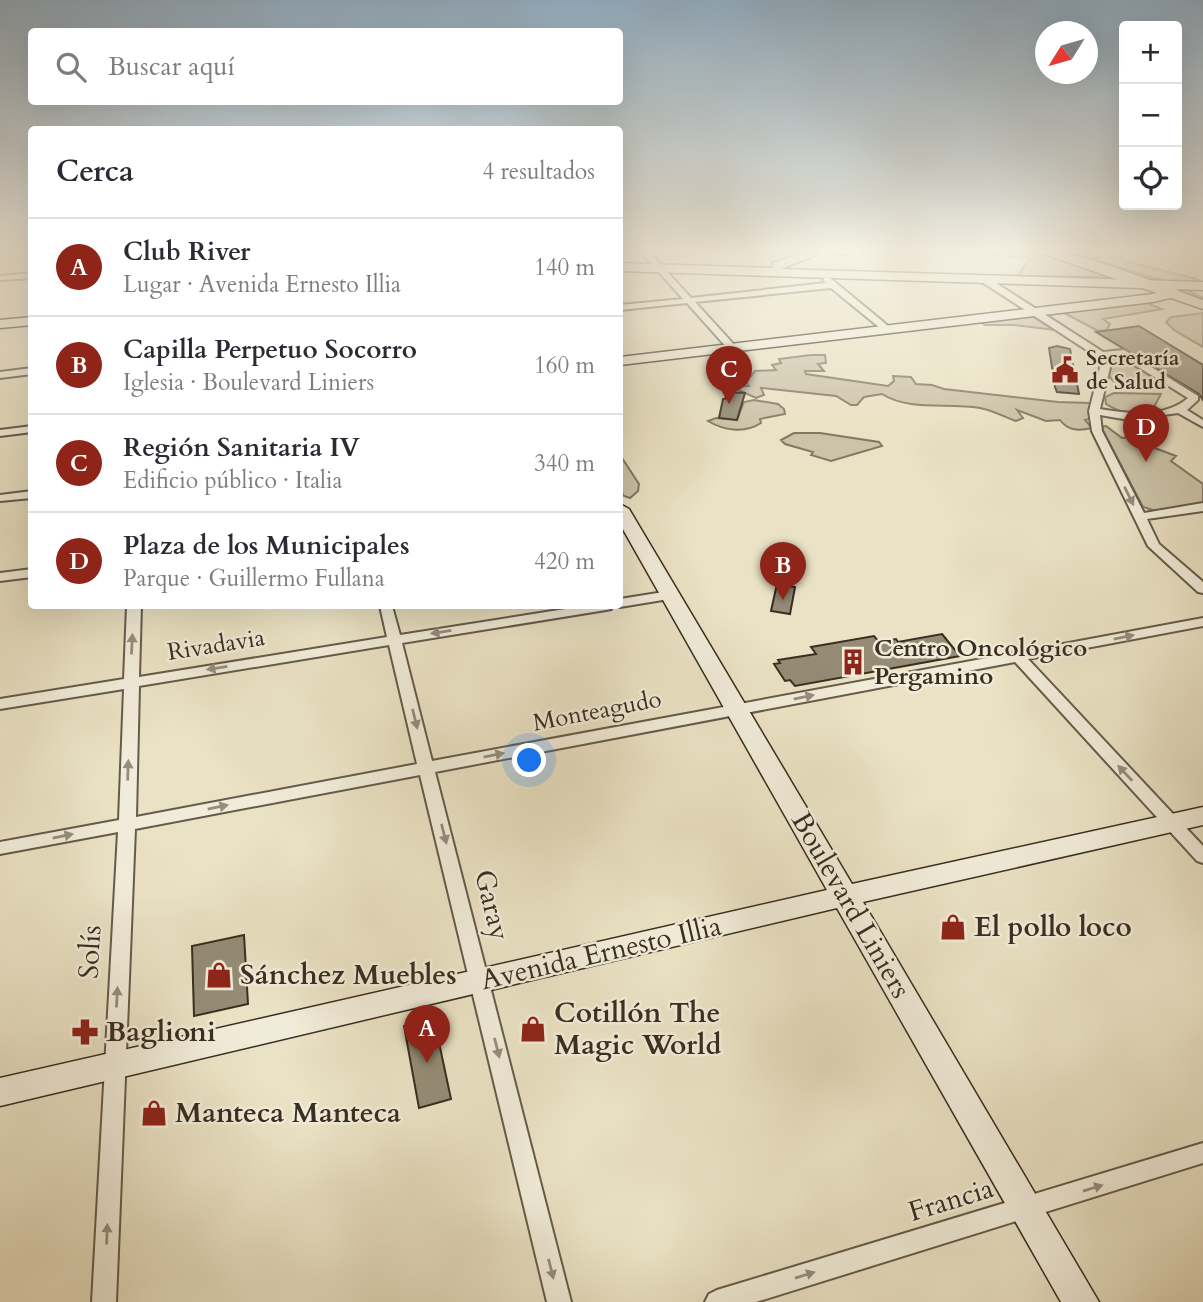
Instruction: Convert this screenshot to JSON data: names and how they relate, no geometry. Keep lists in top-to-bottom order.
{
  "streets": {
    "main road": ["Boulevard Liniers", "Avenida Ernesto Illia"],
    "street": [
      "Rivadavia",
      "Monteagudo",
      "Garay",
      "Solís",
      "Francia"
    ]
  },
  "crossings": [
    ["Rivadavia", "Garay"],
    ["Rivadavia", "Solís"],
    ["Monteagudo", "Garay"],
    ["Monteagudo", "Boulevard Liniers"],
    ["Monteagudo", "Solís"],
    ["Garay", "Avenida Ernesto Illia"],
    ["Boulevard Liniers", "Avenida Ernesto Illia"],
    ["Boulevard Liniers", "Francia"],
    ["Solís", "Avenida Ernesto Illia"]
  ],
  "one_way": [
    "Rivadavia",
    "Monteagudo",
    "Garay",
    "Solís",
    "Francia"
  ],
  "places": {
    "public building": ["Secretaría de Salud"],
    "building": ["Centro Oncológico Pergamino"],
    "shop": [
      "El pollo loco",
      "Sánchez Muebles",
      "Cotillón The Magic World",
      "Manteca Manteca"
    ],
    "pharmacy": ["Baglioni"]
  },
  "north": "bottom left",
  "page": {
    "map_buttons": ["+", "−"],
    "search": "Buscar aquí",
    "heading": ["Cerca", "4 resultados"],
    "list": [
      {
        "mark": "A",
        "name": "Club River",
        "note": "Lugar · Avenida Ernesto Illia",
        "value": "140 m"
      },
      {
        "mark": "B",
        "name": "Capilla Perpetuo Socorro",
        "note": "Iglesia · Boulevard Liniers",
        "value": "160 m"
      },
      {
        "mark": "C",
        "name": "Región Sanitaria IV",
        "note": "Edificio público · Italia",
        "value": "340 m"
      },
      {
        "mark": "D",
        "name": "Plaza de los Municipales",
        "note": "Parque · Guillermo Fullana",
        "value": "420 m"
      }
    ],
    "pins": [
      "C",
      "D",
      "B",
      "A"
    ]
  }
}
